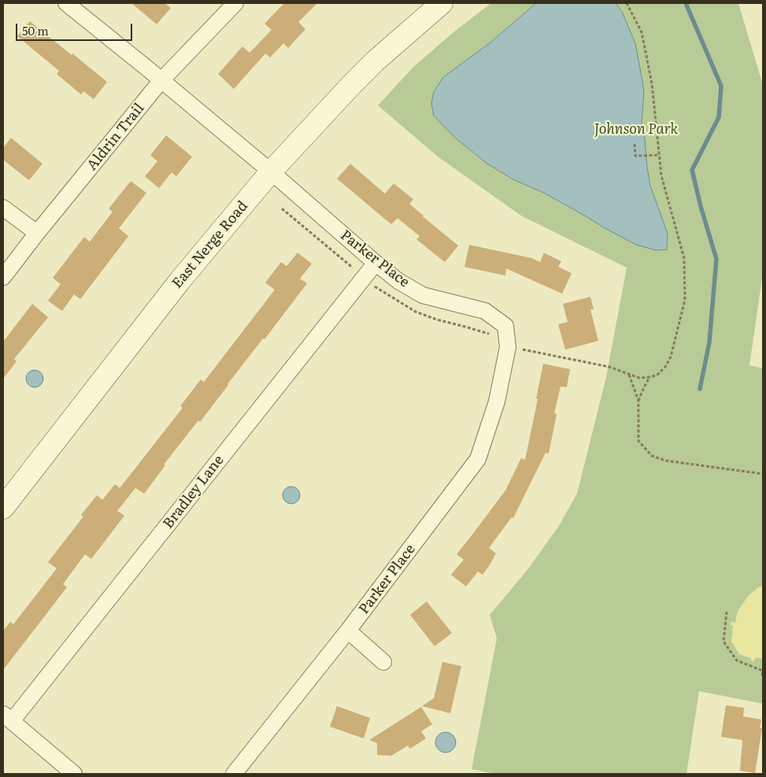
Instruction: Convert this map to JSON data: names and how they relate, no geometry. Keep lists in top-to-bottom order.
{
  "streets": {
    "main road": ["East Nerge Road"],
    "street": ["Aldrin Trail", "Parker Place", "Bradley Lane"]
  },
  "crossings": [
    ["Aldrin Trail", "Parker Place"],
    ["East Nerge Road", "Parker Place"],
    ["Parker Place", "Bradley Lane"]
  ],
  "parks": ["Johnson Park"],
  "scale_bar": "50 m"
}
